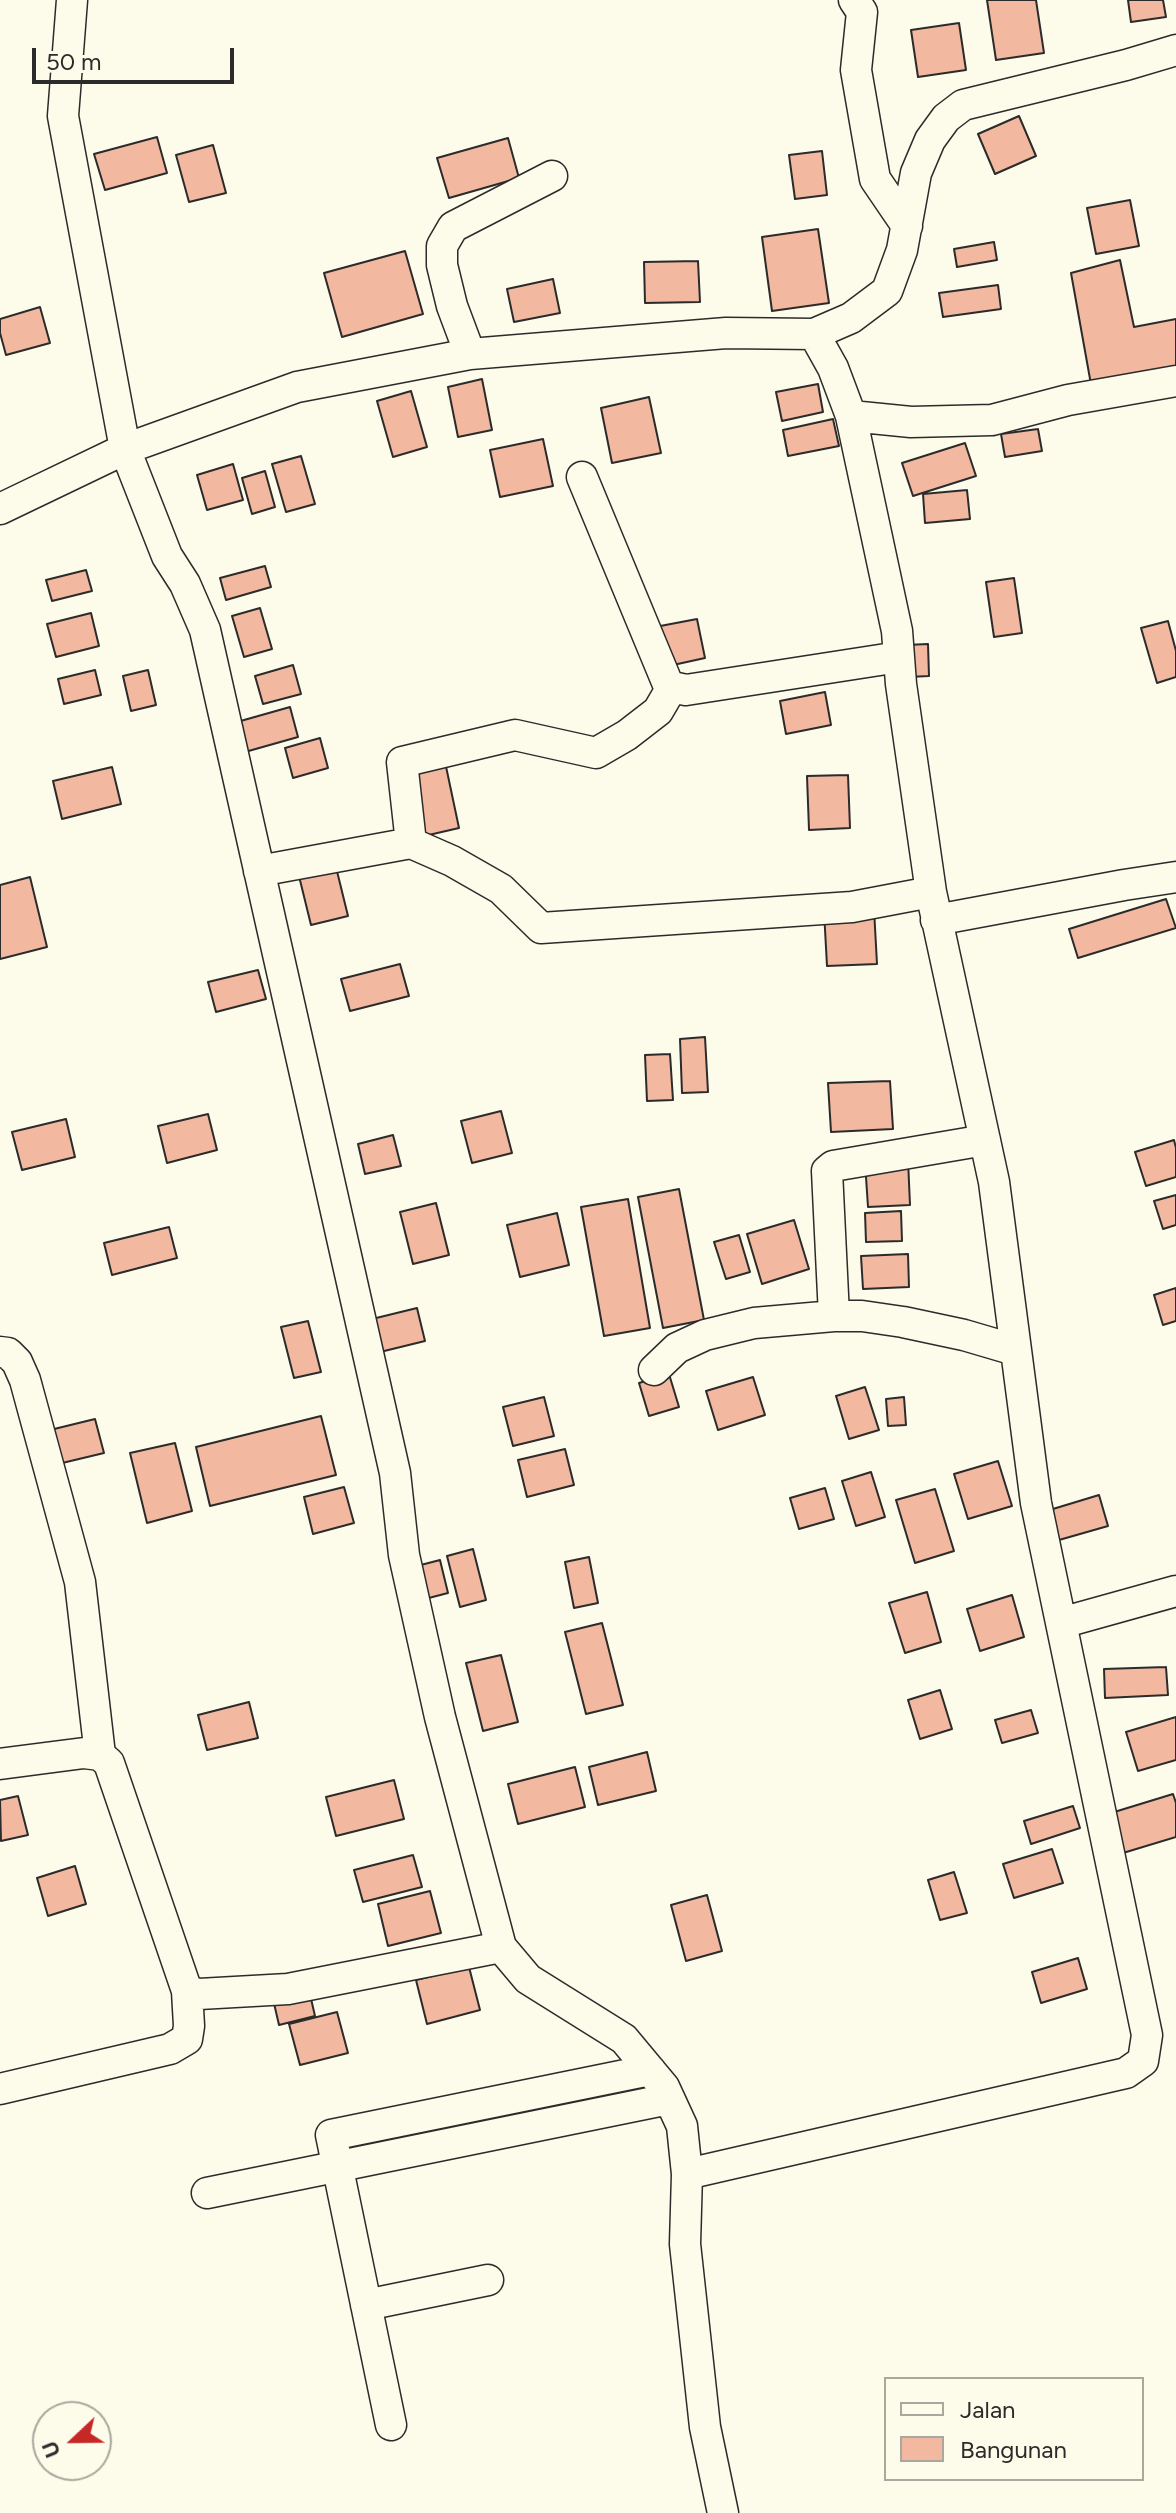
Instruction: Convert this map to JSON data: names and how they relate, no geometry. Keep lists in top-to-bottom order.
{
  "legend": ["Jalan", "Bangunan"],
  "scale_bar": "50 m",
  "north": "left"
}
